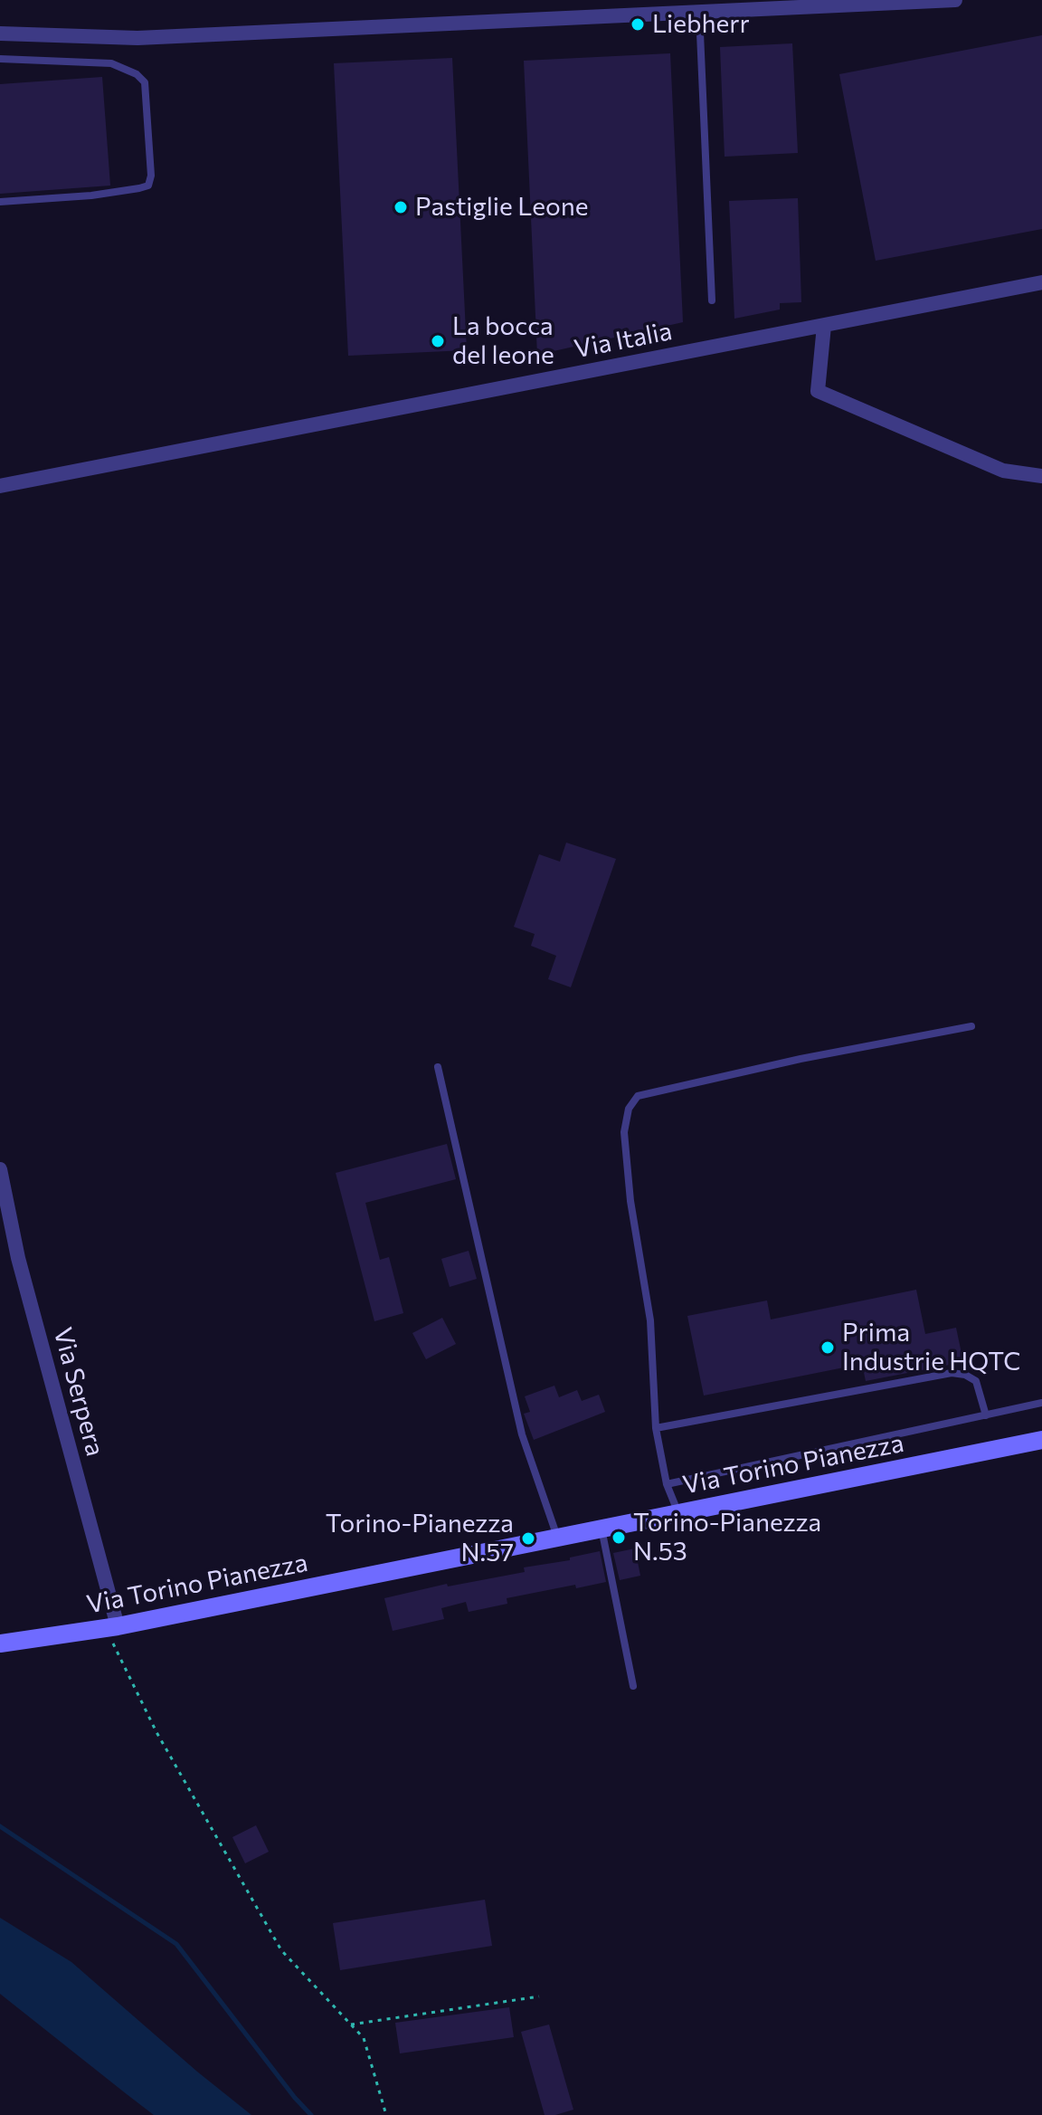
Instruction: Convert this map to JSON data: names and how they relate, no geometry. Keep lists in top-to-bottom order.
{
  "streets": {
    "main road": ["Via Torino Pianezza"],
    "street": ["Via Italia", "Via Serpera"]
  },
  "crossings": [
    ["Via Serpera", "Via Torino Pianezza"]
  ],
  "places": [
    "Liebherr",
    "Pastiglie Leone",
    "La bocca del leone",
    "Prima Industrie HQTC",
    "Torino-Pianezza N.53",
    "Torino-Pianezza N.57"
  ]
}
